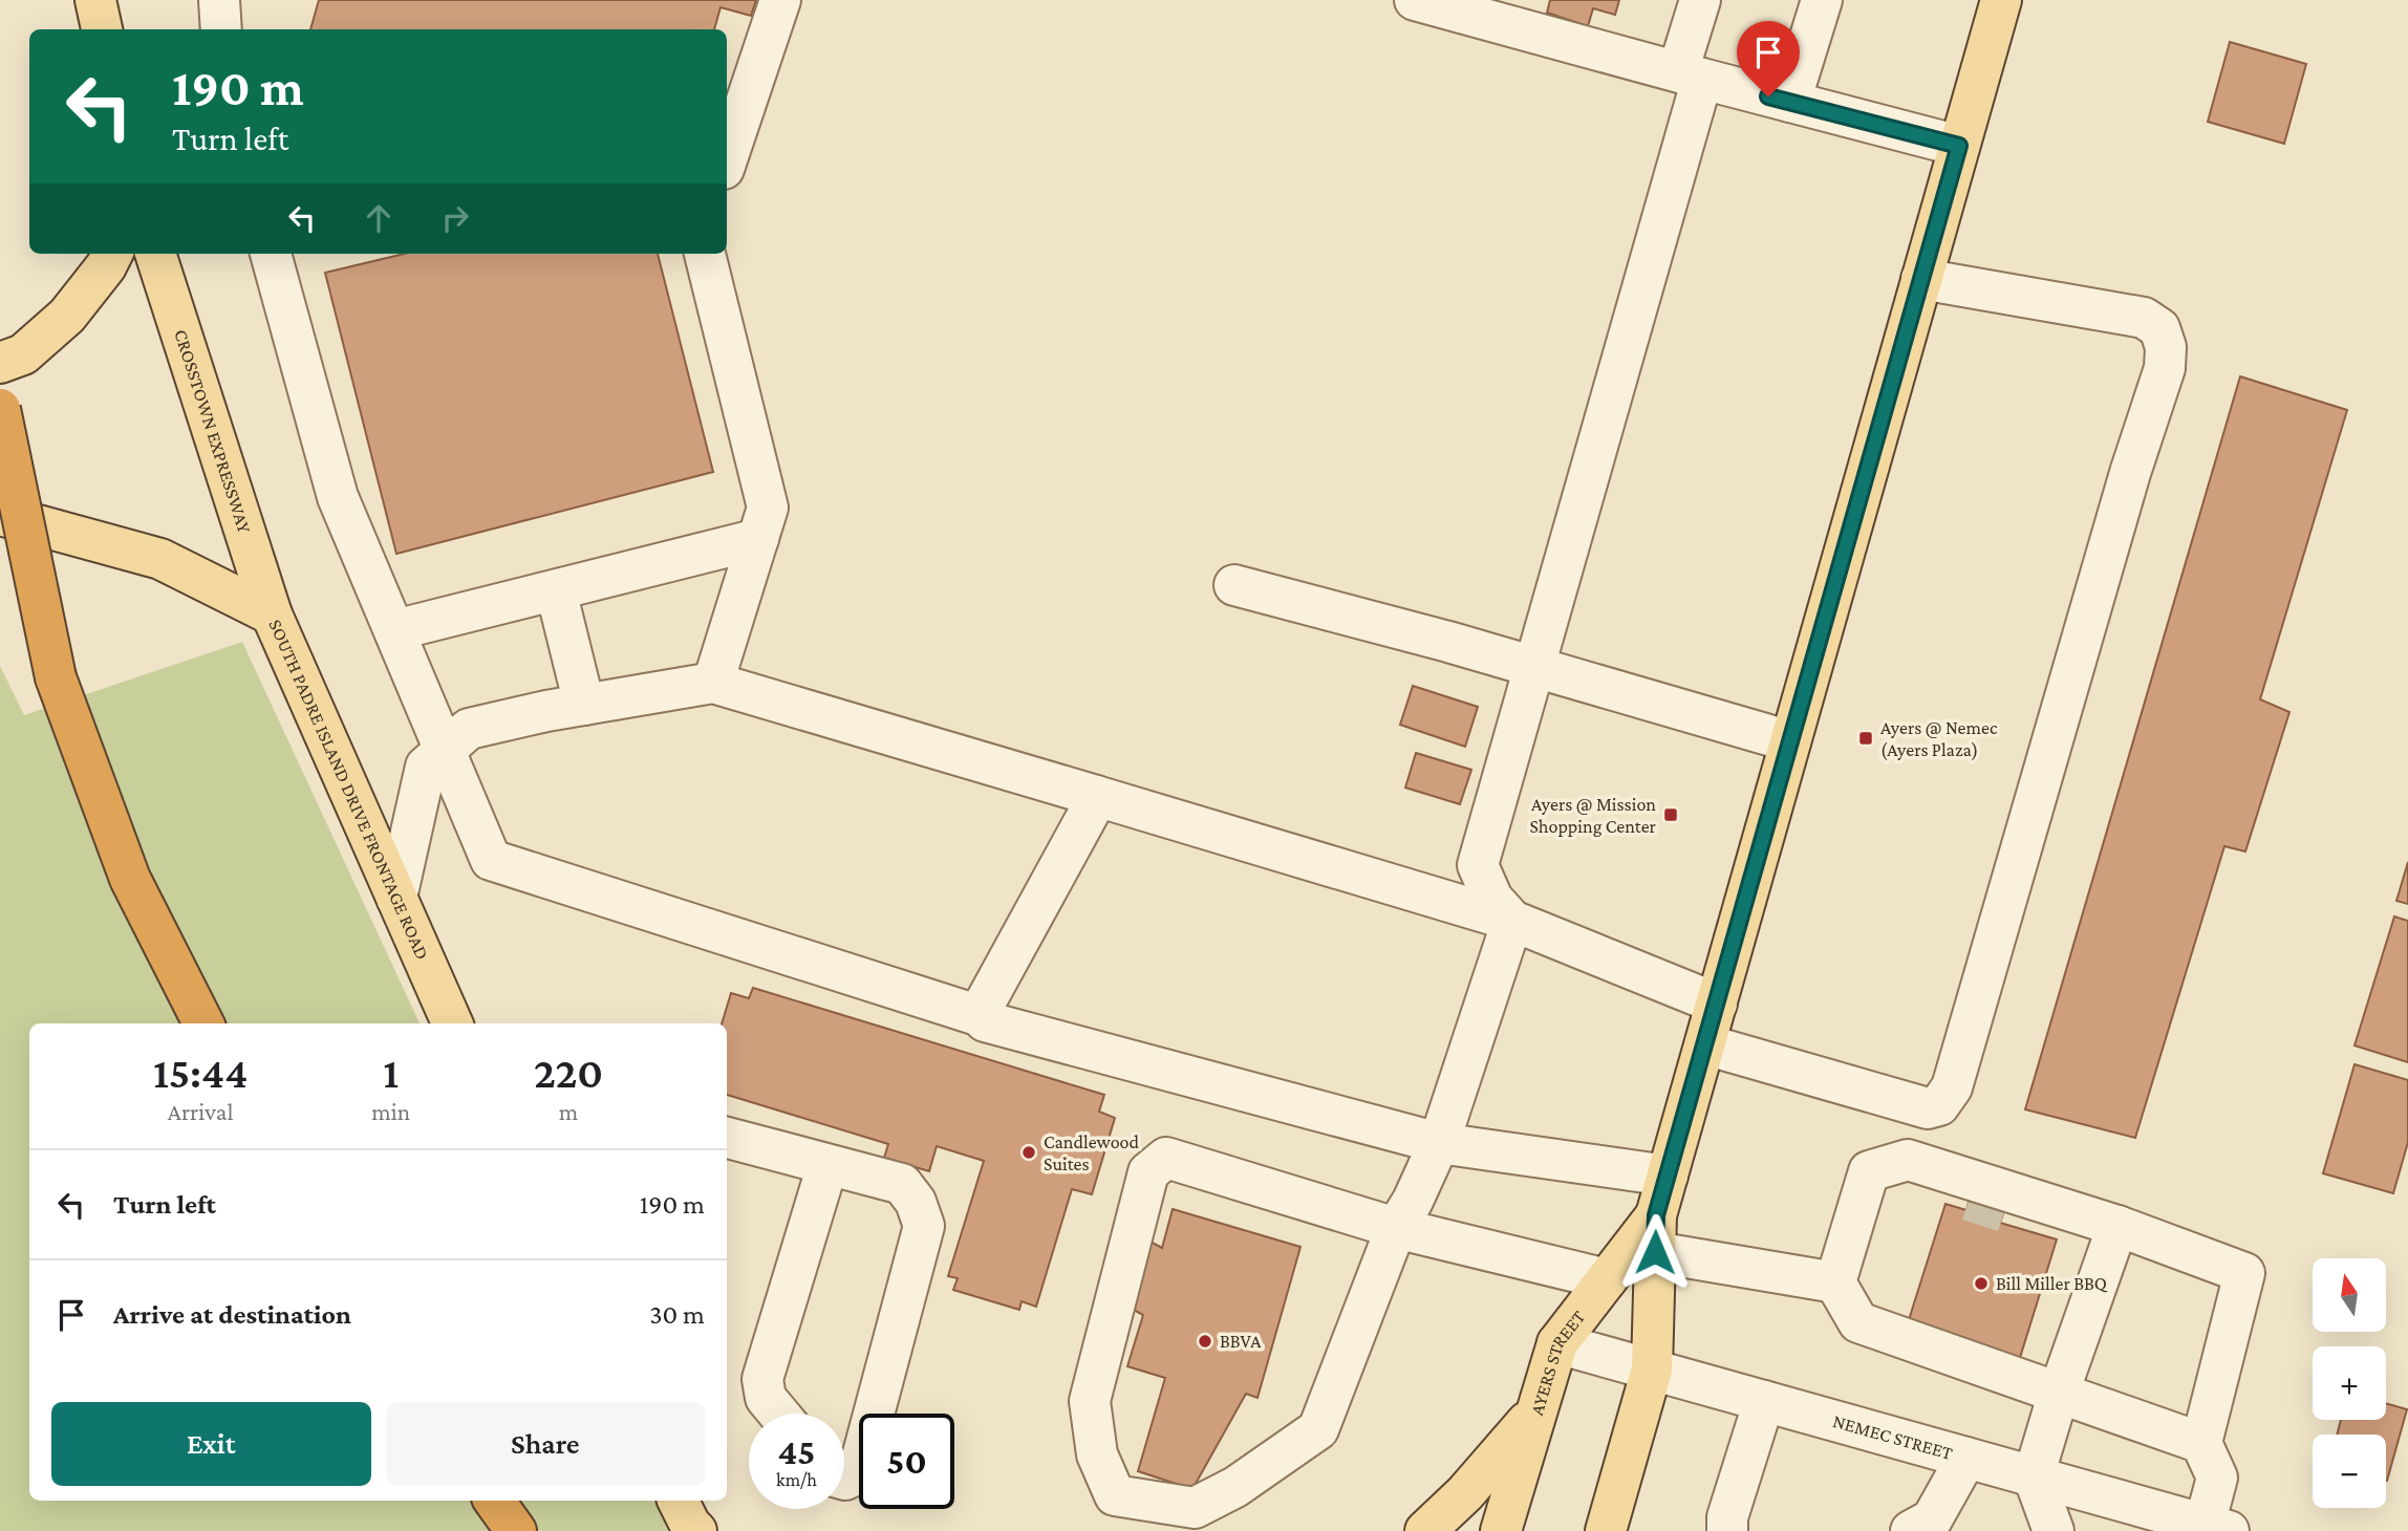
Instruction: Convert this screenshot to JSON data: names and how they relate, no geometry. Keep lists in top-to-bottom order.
{
  "streets": {
    "main road": ["CROSSTOWN EXPRESSWAY", "SOUTH PADRE ISLAND DRIVE FRONTAGE ROAD", "AYERS STREET"],
    "street": ["NEMEC STREET"]
  },
  "crossings": [
    ["CROSSTOWN EXPRESSWAY", "SOUTH PADRE ISLAND DRIVE FRONTAGE ROAD"],
    ["AYERS STREET", "NEMEC STREET"]
  ],
  "places": {
    "transit": ["Ayers @ Nemec (Ayers Plaza)", "Ayers @ Mission Shopping Center"],
    "other": ["Candlewood Suites", "Bill Miller BBQ", "BBVA"]
  },
  "north": "top",
  "page": {
    "turn": ["190 m", "Turn left"],
    "eta": [
      "15:44",
      "Arrival",
      "1",
      "min",
      "220",
      "m"
    ],
    "list": [
      {
        "name": "Turn left",
        "value": "190 m"
      },
      {
        "name": "Arrive at destination",
        "value": "30 m"
      }
    ],
    "map_buttons": ["+", "−"],
    "buttons": ["Exit", "Share"],
    "speed": "45 km/h",
    "limit": "50"
  }
}
